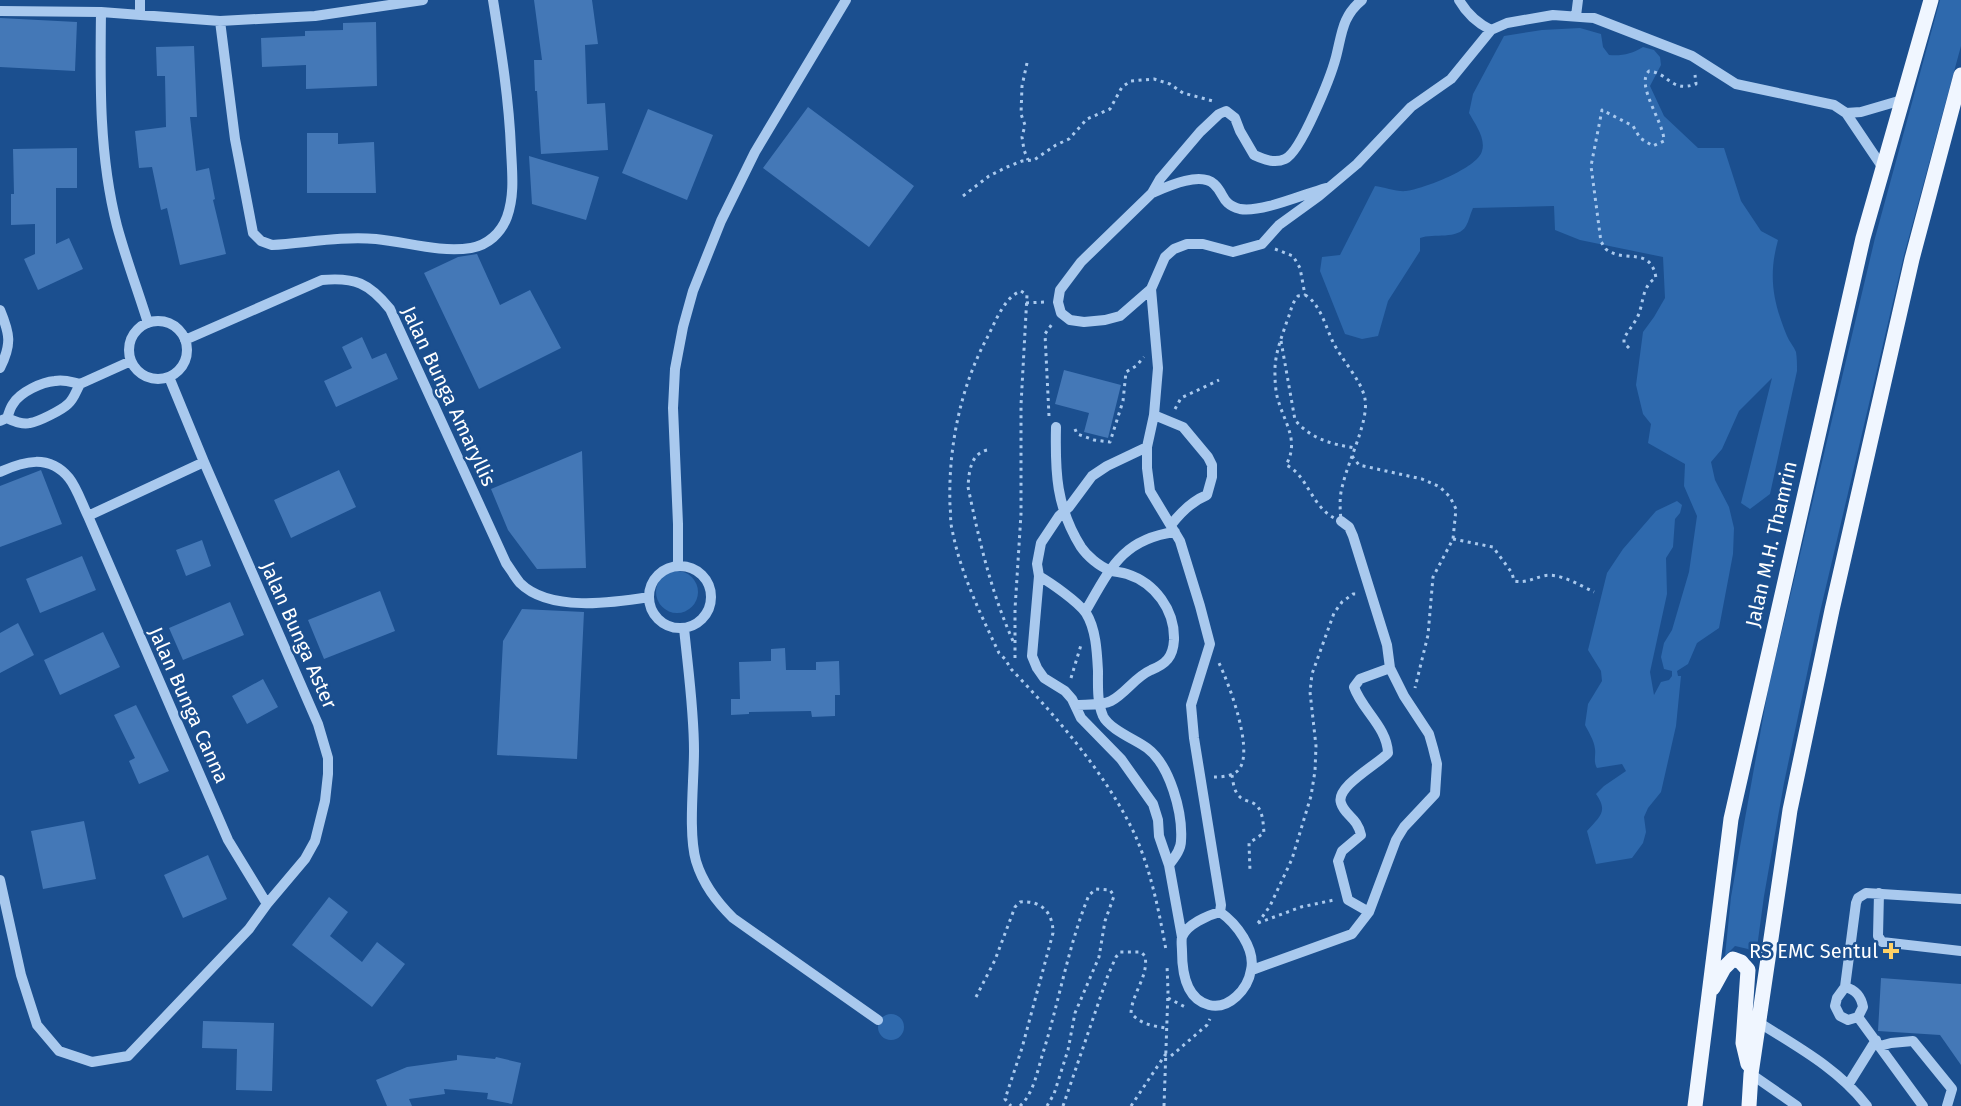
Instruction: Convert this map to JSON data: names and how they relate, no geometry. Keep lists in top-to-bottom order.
{
  "streets": {
    "main road": ["Jalan M.H. Thamrin"],
    "street": ["Jalan Bunga Amaryllis", "Jalan Bunga Aster", "Jalan Bunga Canna"]
  },
  "crossings": [
    ["Jalan Bunga Amaryllis", "Jalan Bunga Aster"],
    ["Jalan Bunga Aster", "Jalan Bunga Canna"]
  ],
  "places": {
    "health": ["RS EMC Sentul"]
  }
}
